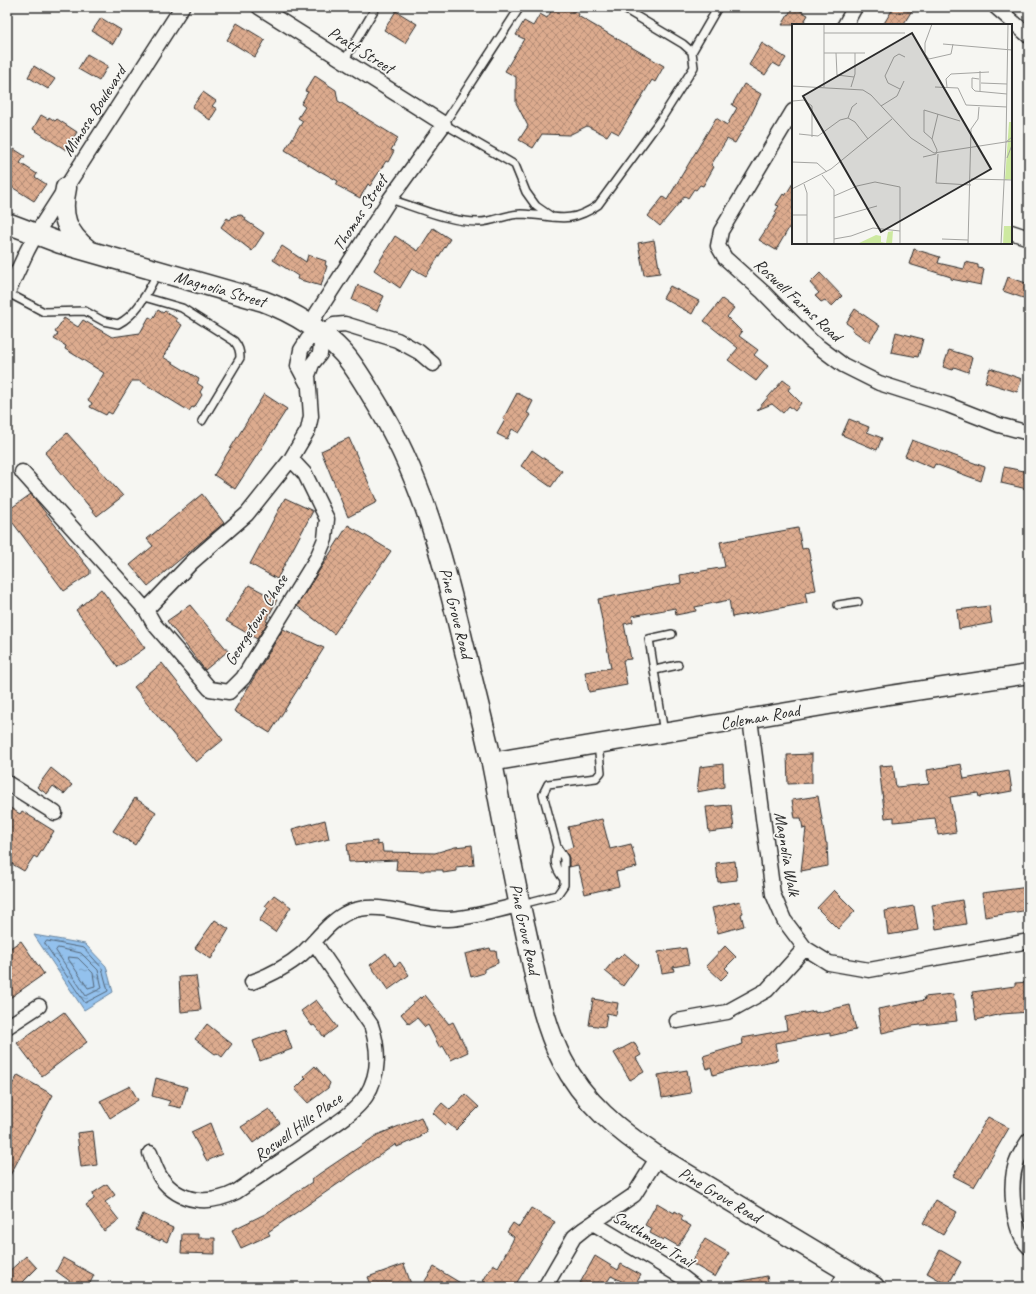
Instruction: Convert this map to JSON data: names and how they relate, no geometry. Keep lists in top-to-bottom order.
{
  "streets": {
    "main road": ["Magnolia Street", "Pine Grove Road"],
    "street": [
      "Pratt Street",
      "Mimosa Boulevard",
      "Thomas Street",
      "Roswell Farms Road",
      "Georgetown Chase",
      "Coleman Road",
      "Magnolia Walk",
      "Roswell Hills Place",
      "Southmoor Trail"
    ]
  },
  "crossings": [
    ["Pratt Street", "Thomas Street"],
    ["Mimosa Boulevard", "Magnolia Street"],
    ["Thomas Street", "Magnolia Street"],
    ["Magnolia Street", "Pine Grove Road"],
    ["Pine Grove Road", "Coleman Road"],
    ["Coleman Road", "Magnolia Walk"]
  ]
}
